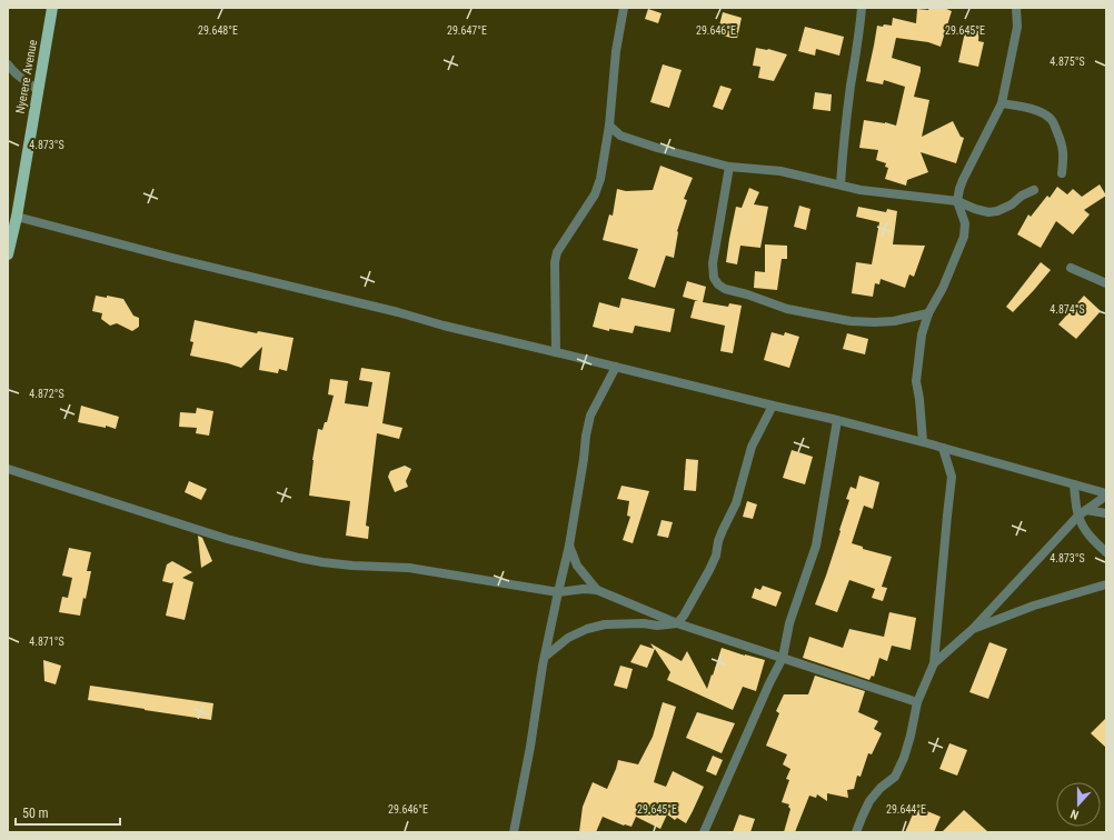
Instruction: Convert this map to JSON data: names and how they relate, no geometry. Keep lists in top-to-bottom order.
{
  "streets": {
    "main road": ["Nyerere Avenue"]
  },
  "scale_bar": "50 m",
  "north": "bottom",
  "coordinates": [
    "29.648°E",
    "29.647°E",
    "29.646°E",
    "29.645°E",
    "4.875°S",
    "4.873°S",
    "4.874°S",
    "4.872°S",
    "4.871°S",
    "29.644°E"
  ]
}
